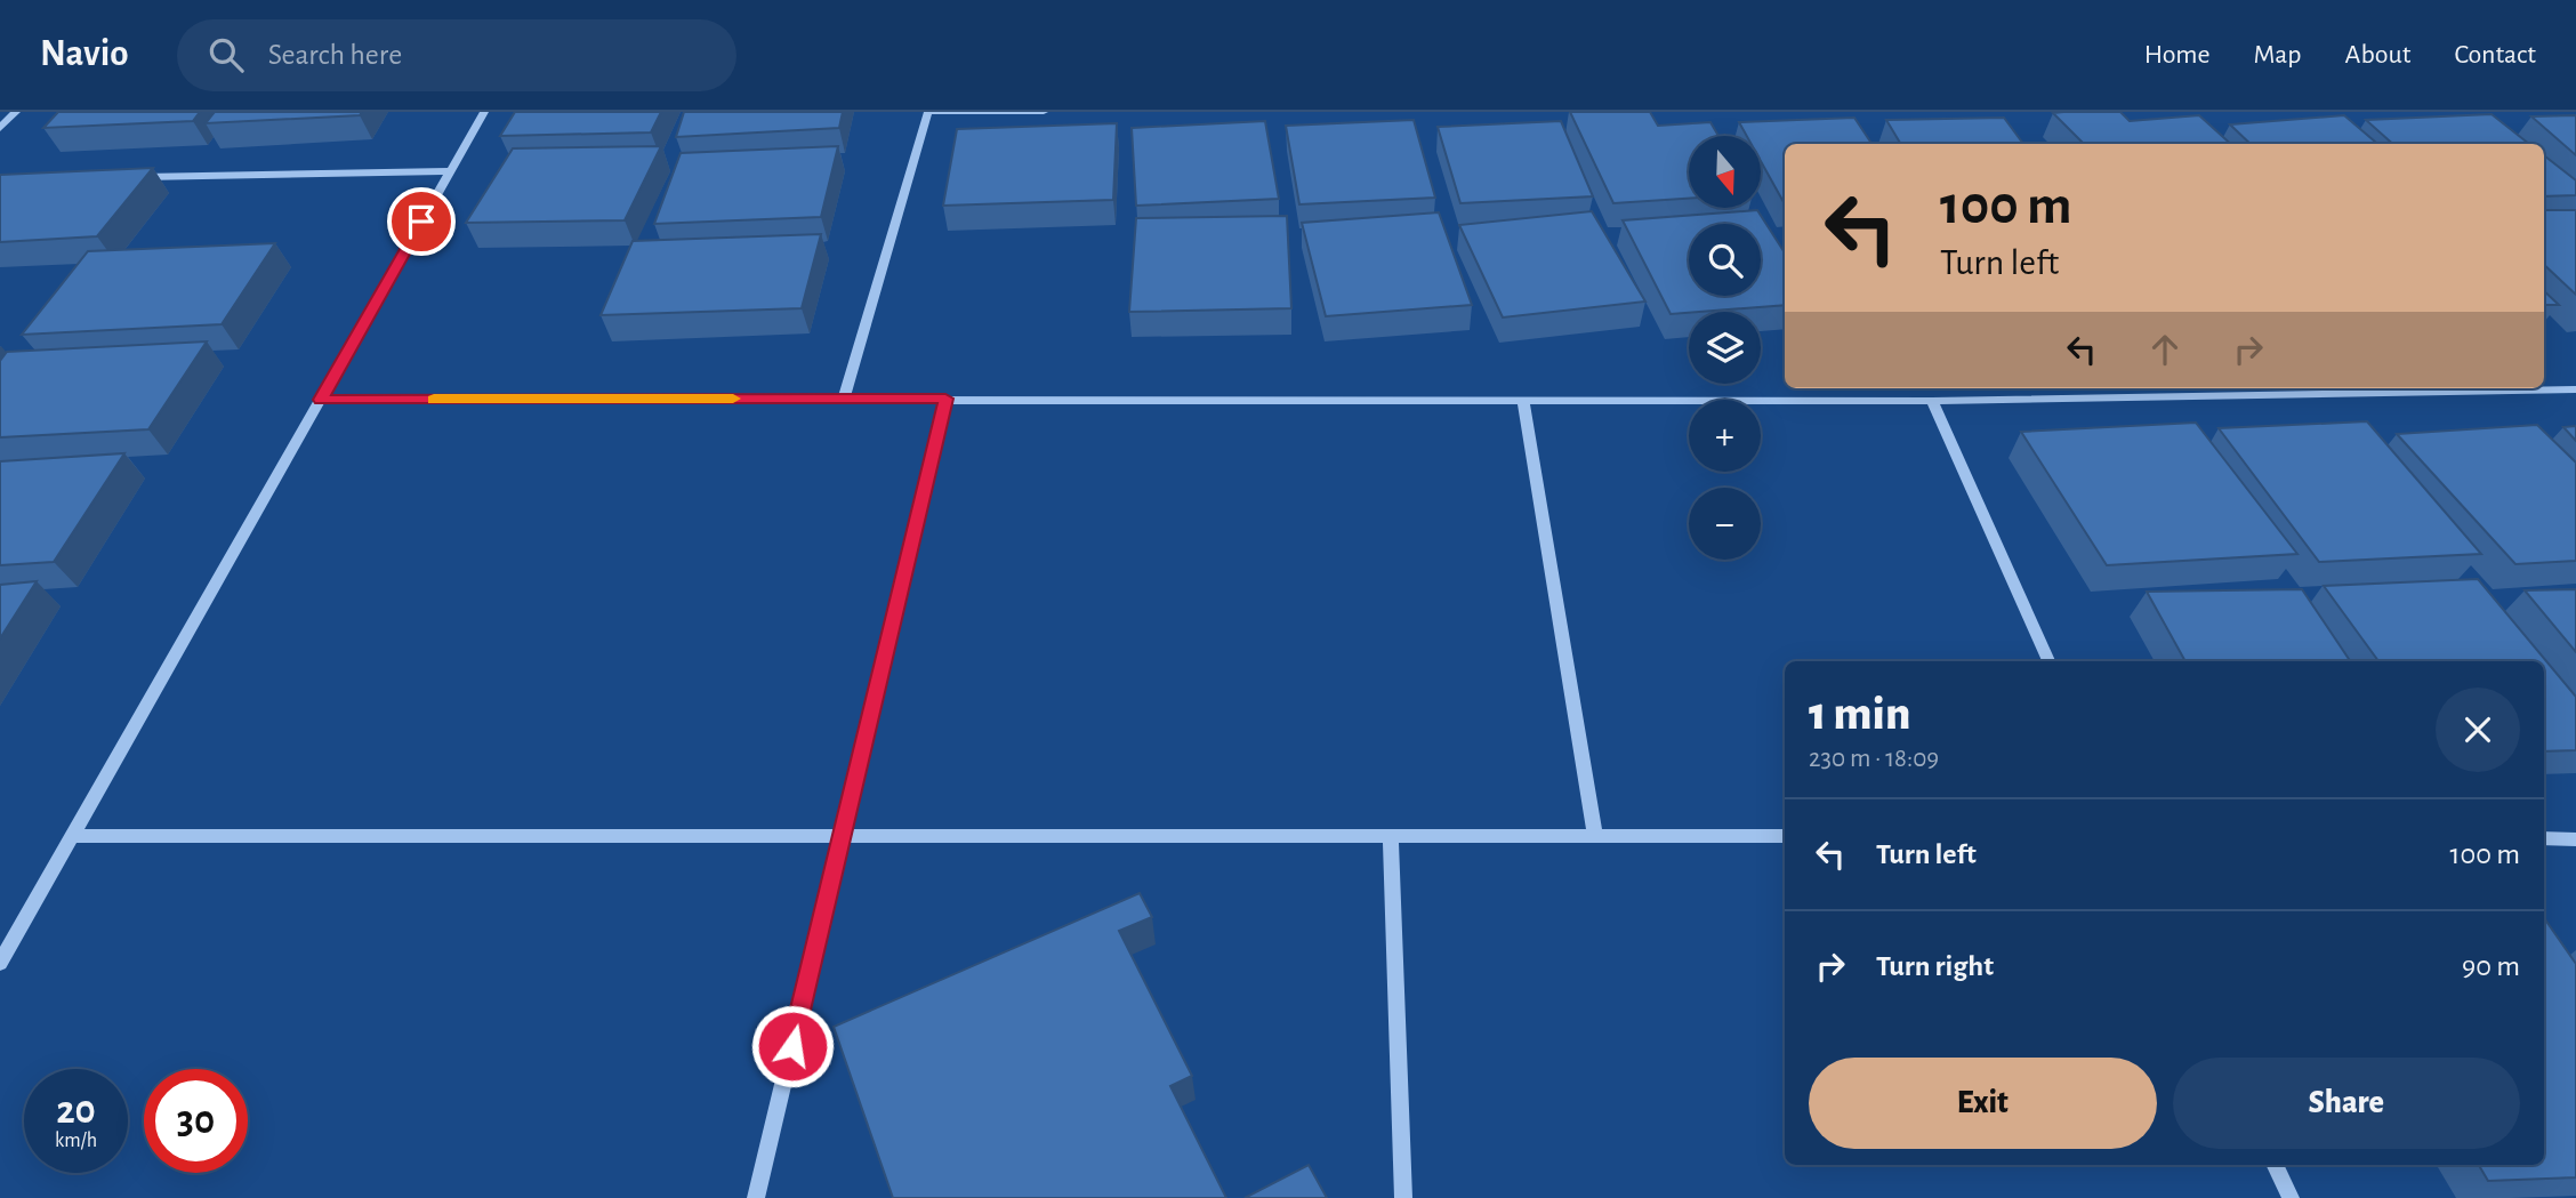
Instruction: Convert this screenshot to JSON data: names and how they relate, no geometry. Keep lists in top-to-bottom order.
{
  "north": "bottom",
  "page": {
    "header": "Navio",
    "search": "Search here",
    "nav": [
      "Home",
      "Map",
      "About",
      "Contact"
    ],
    "map_buttons": ["+", "−"],
    "turn": ["100 m", "Turn left"],
    "heading": ["1 min", "230 m · 18:09"],
    "list": [
      {
        "name": "Turn left",
        "value": "100 m"
      },
      {
        "name": "Turn right",
        "value": "90 m"
      }
    ],
    "buttons": ["Exit", "Share"],
    "speed": "20 km/h",
    "limit": "30"
  }
}
